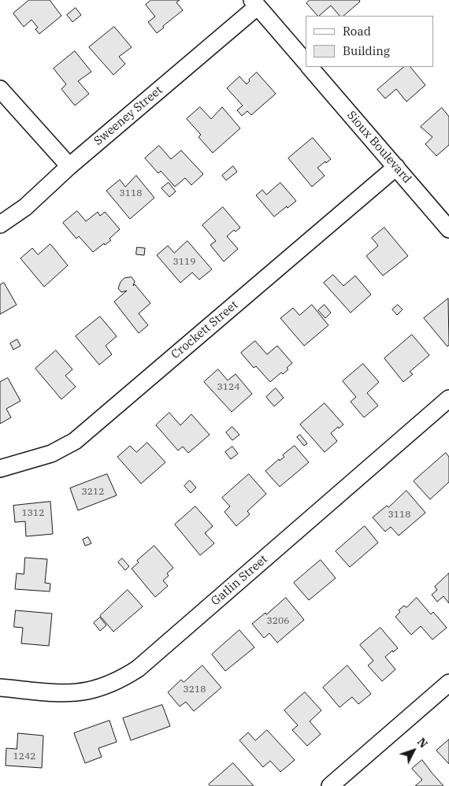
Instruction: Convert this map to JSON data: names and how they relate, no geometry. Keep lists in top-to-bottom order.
{
  "streets": {
    "street": [
      "Sweeney Street",
      "Sioux Boulevard",
      "Crockett Street",
      "Gatlin Street"
    ]
  },
  "crossings": [
    ["Sioux Boulevard", "Crockett Street"]
  ],
  "house_numbers": [
    "3118",
    "3119",
    "3124",
    "3212",
    "1312",
    "3118",
    "3206",
    "3218",
    "1242"
  ],
  "legend": ["Road", "Building"],
  "north": "top right"
}
